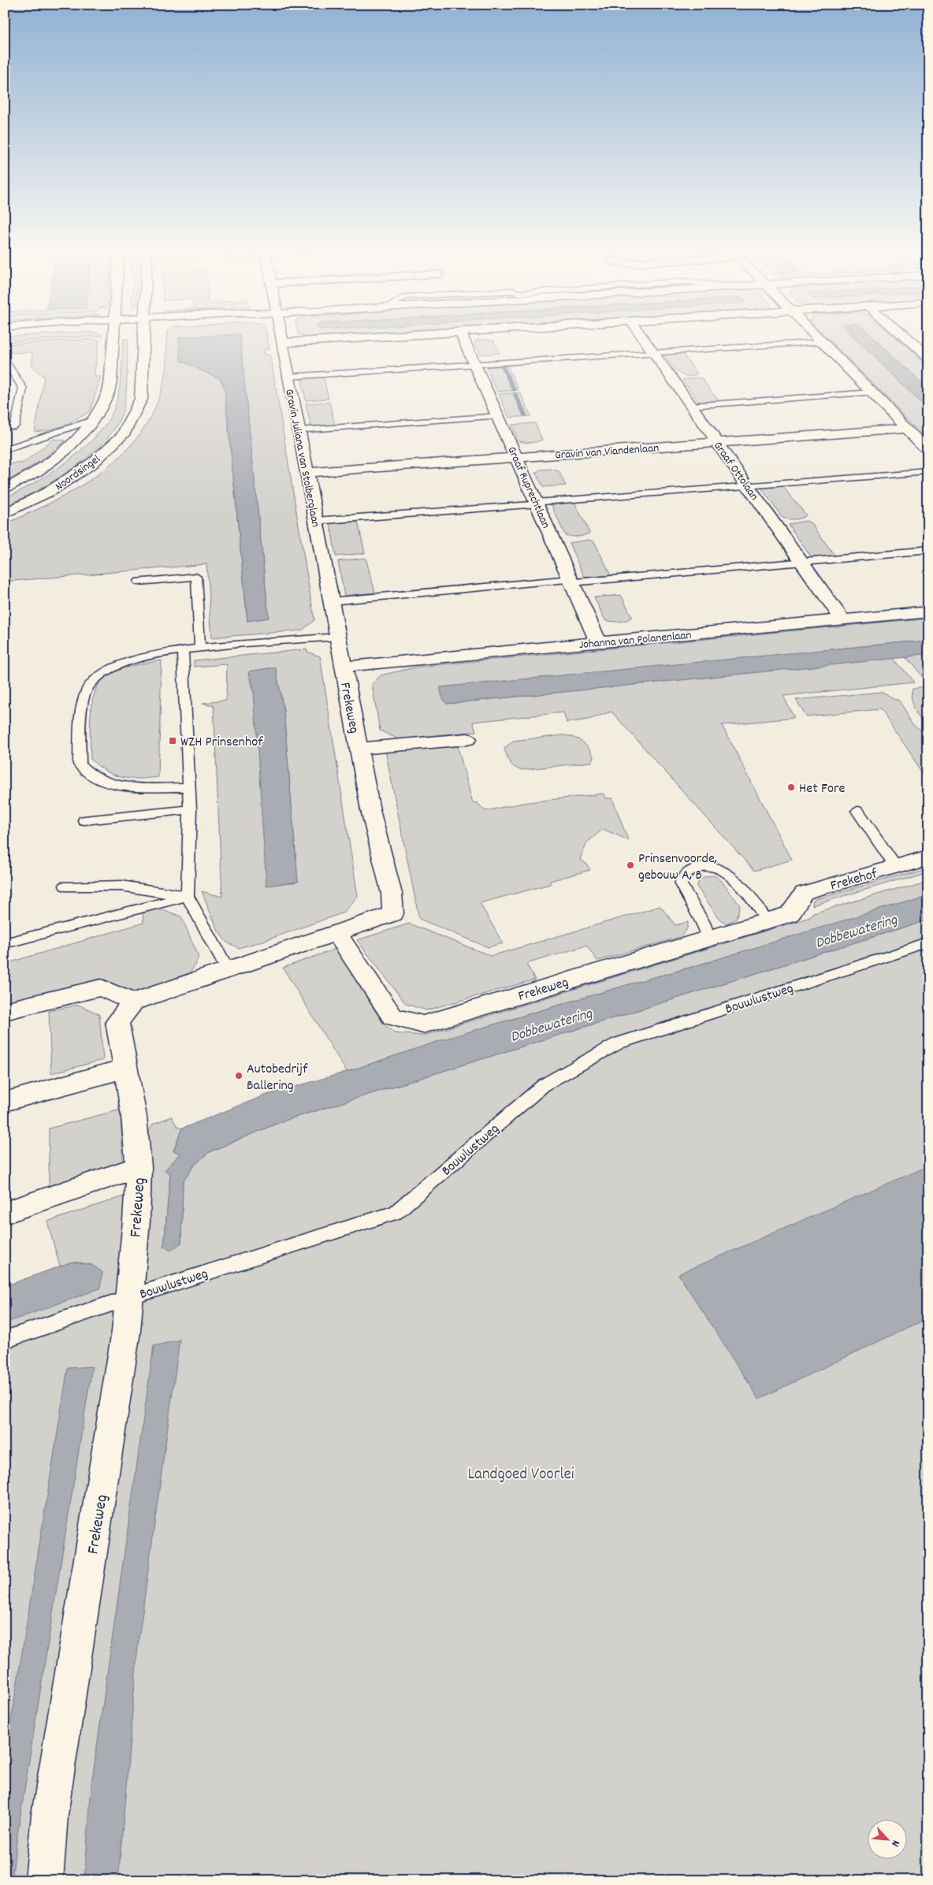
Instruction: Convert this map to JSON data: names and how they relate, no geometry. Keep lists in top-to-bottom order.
{
  "streets": {
    "street": [
      "Gravin van Viandenlaan",
      "Gravin Juliana van Stolberglaan",
      "Graaf Ottolaan",
      "Noordsingel",
      "Graaf Ruprechtlaan",
      "Johanna van Polanenlaan",
      "Frekeweg",
      "Frekehof"
    ],
    "lane": ["Bouwlustweg"]
  },
  "crossings": [
    ["Gravin van Viandenlaan", "Gravin Juliana van Stolberglaan"],
    ["Gravin van Viandenlaan", "Graaf Ottolaan"],
    ["Gravin van Viandenlaan", "Graaf Ruprechtlaan"],
    ["Gravin Juliana van Stolberglaan", "Johanna van Polanenlaan"],
    ["Gravin Juliana van Stolberglaan", "Frekeweg"],
    ["Graaf Ottolaan", "Johanna van Polanenlaan"],
    ["Graaf Ruprechtlaan", "Johanna van Polanenlaan"],
    ["Johanna van Polanenlaan", "Frekeweg"],
    ["Frekeweg", "Frekehof"],
    ["Frekeweg", "Bouwlustweg"]
  ],
  "water": ["Dobbewatering"],
  "parks": ["Landgoed Voorlei"],
  "places": {
    "transit": ["WZH Prinsenhof"],
    "other": ["Het Fore", "Prinsenvoorde, gebouw A, B", "Autobedrijf Ballering"]
  },
  "north": "bottom right"
}
